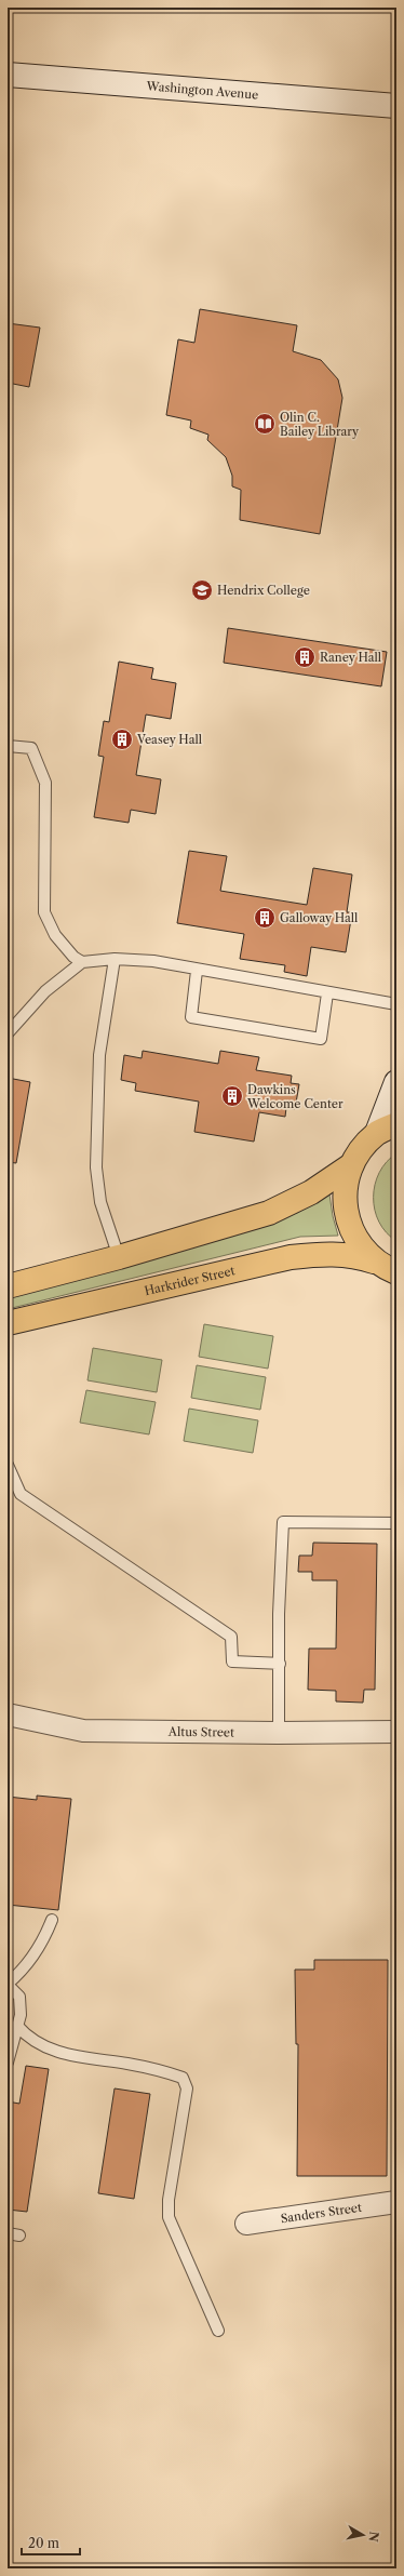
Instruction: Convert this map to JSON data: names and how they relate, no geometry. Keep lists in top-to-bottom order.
{
  "streets": {
    "main road": ["Harkrider Street"],
    "street": ["Washington Avenue", "Altus Street", "Sanders Street"]
  },
  "places": {
    "library": ["Olin C. Bailey Library"],
    "school or university": ["Hendrix College"],
    "building": [
      "Raney Hall",
      "Veasey Hall",
      "Galloway Hall",
      "Dawkins Welcome Center"
    ]
  },
  "scale_bar": "20 m",
  "north": "right"
}
